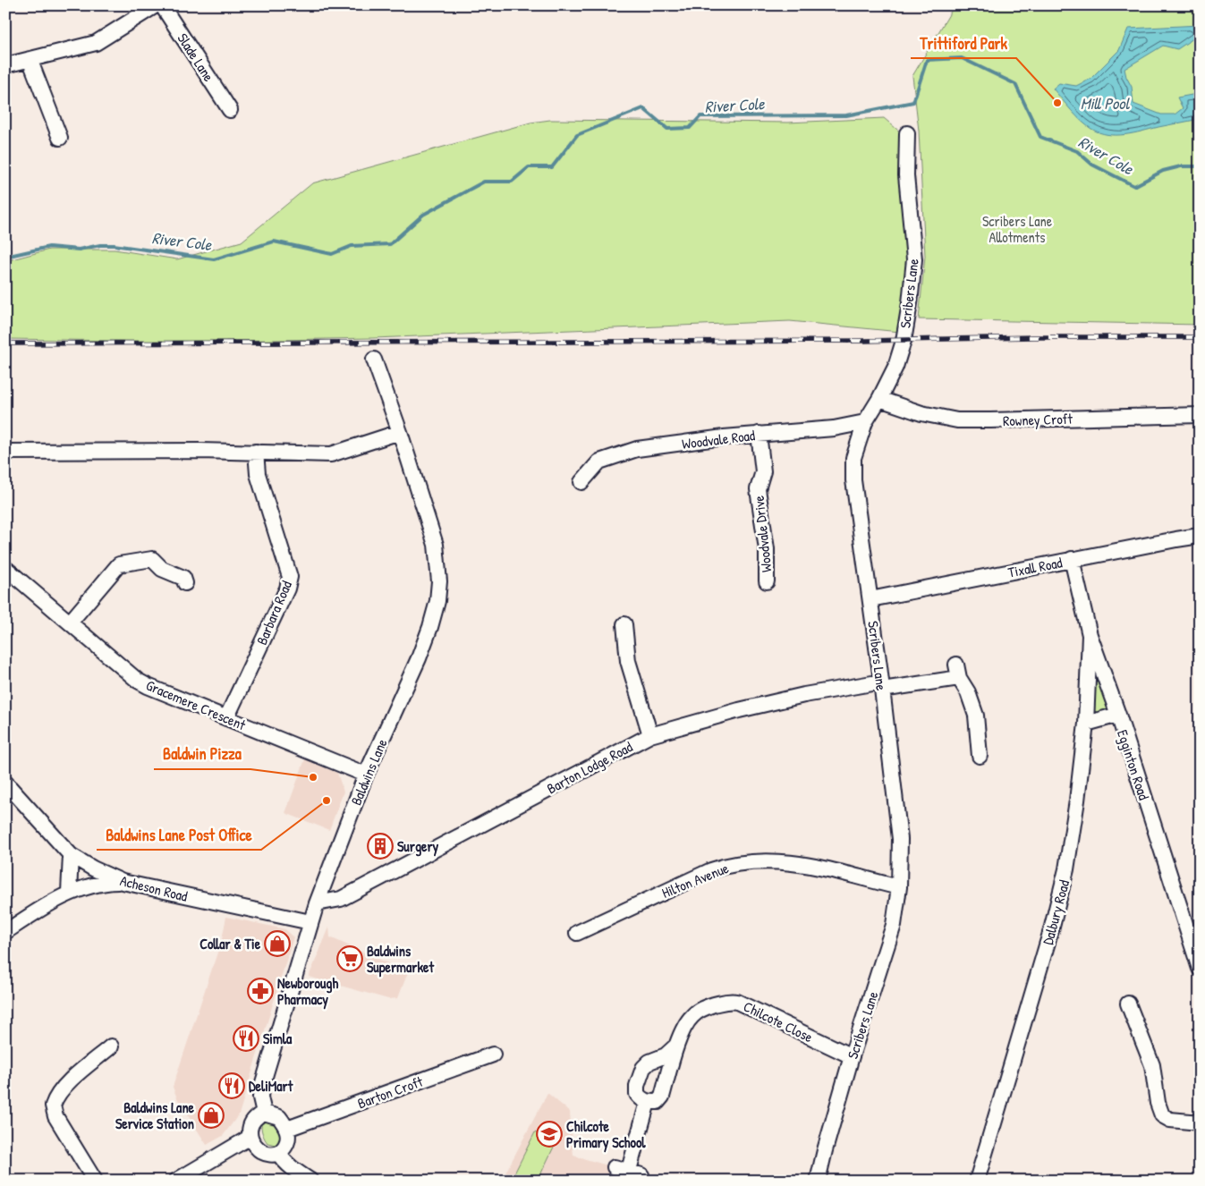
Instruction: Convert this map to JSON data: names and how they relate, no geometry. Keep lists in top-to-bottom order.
{
  "streets": {
    "street": [
      "Slade Lane",
      "Scribers Lane",
      "Rowney Croft",
      "Woodvale Road",
      "Woodvale Drive",
      "Tixall Road",
      "Barbara Road",
      "Gracemere Crescent",
      "Egginton Road",
      "Barton Lodge Road",
      "Baldwins Lane",
      "Hilton Avenue",
      "Acheson Road",
      "Dalbury Road",
      "Chilcote Close",
      "Barton Croft"
    ]
  },
  "crossings": [
    ["Scribers Lane", "Rowney Croft"],
    ["Scribers Lane", "Woodvale Road"],
    ["Scribers Lane", "Tixall Road"],
    ["Scribers Lane", "Barton Lodge Road"],
    ["Scribers Lane", "Hilton Avenue"],
    ["Scribers Lane", "Chilcote Close"],
    ["Woodvale Road", "Woodvale Drive"],
    ["Tixall Road", "Egginton Road"],
    ["Barbara Road", "Gracemere Crescent"],
    ["Gracemere Crescent", "Baldwins Lane"],
    ["Egginton Road", "Dalbury Road"],
    ["Barton Lodge Road", "Baldwins Lane"],
    ["Baldwins Lane", "Acheson Road"],
    ["Baldwins Lane", "Barton Croft"]
  ],
  "water": ["Mill Pool", "River Cole"],
  "parks": ["Scribers Lane Allotments"],
  "places": {
    "other": ["Trittiford Park", "Baldwin Pizza", "Baldwins Lane Post Office"],
    "building": ["Surgery"],
    "shop": ["Collar & Tie", "Baldwins Lane Service Station"],
    "supermarket": ["Baldwins Supermarket"],
    "pharmacy": ["Newborough Pharmacy"],
    "restaurant": ["Simla", "DeliMart"],
    "school or university": ["Chilcote Primary School"]
  }
}
